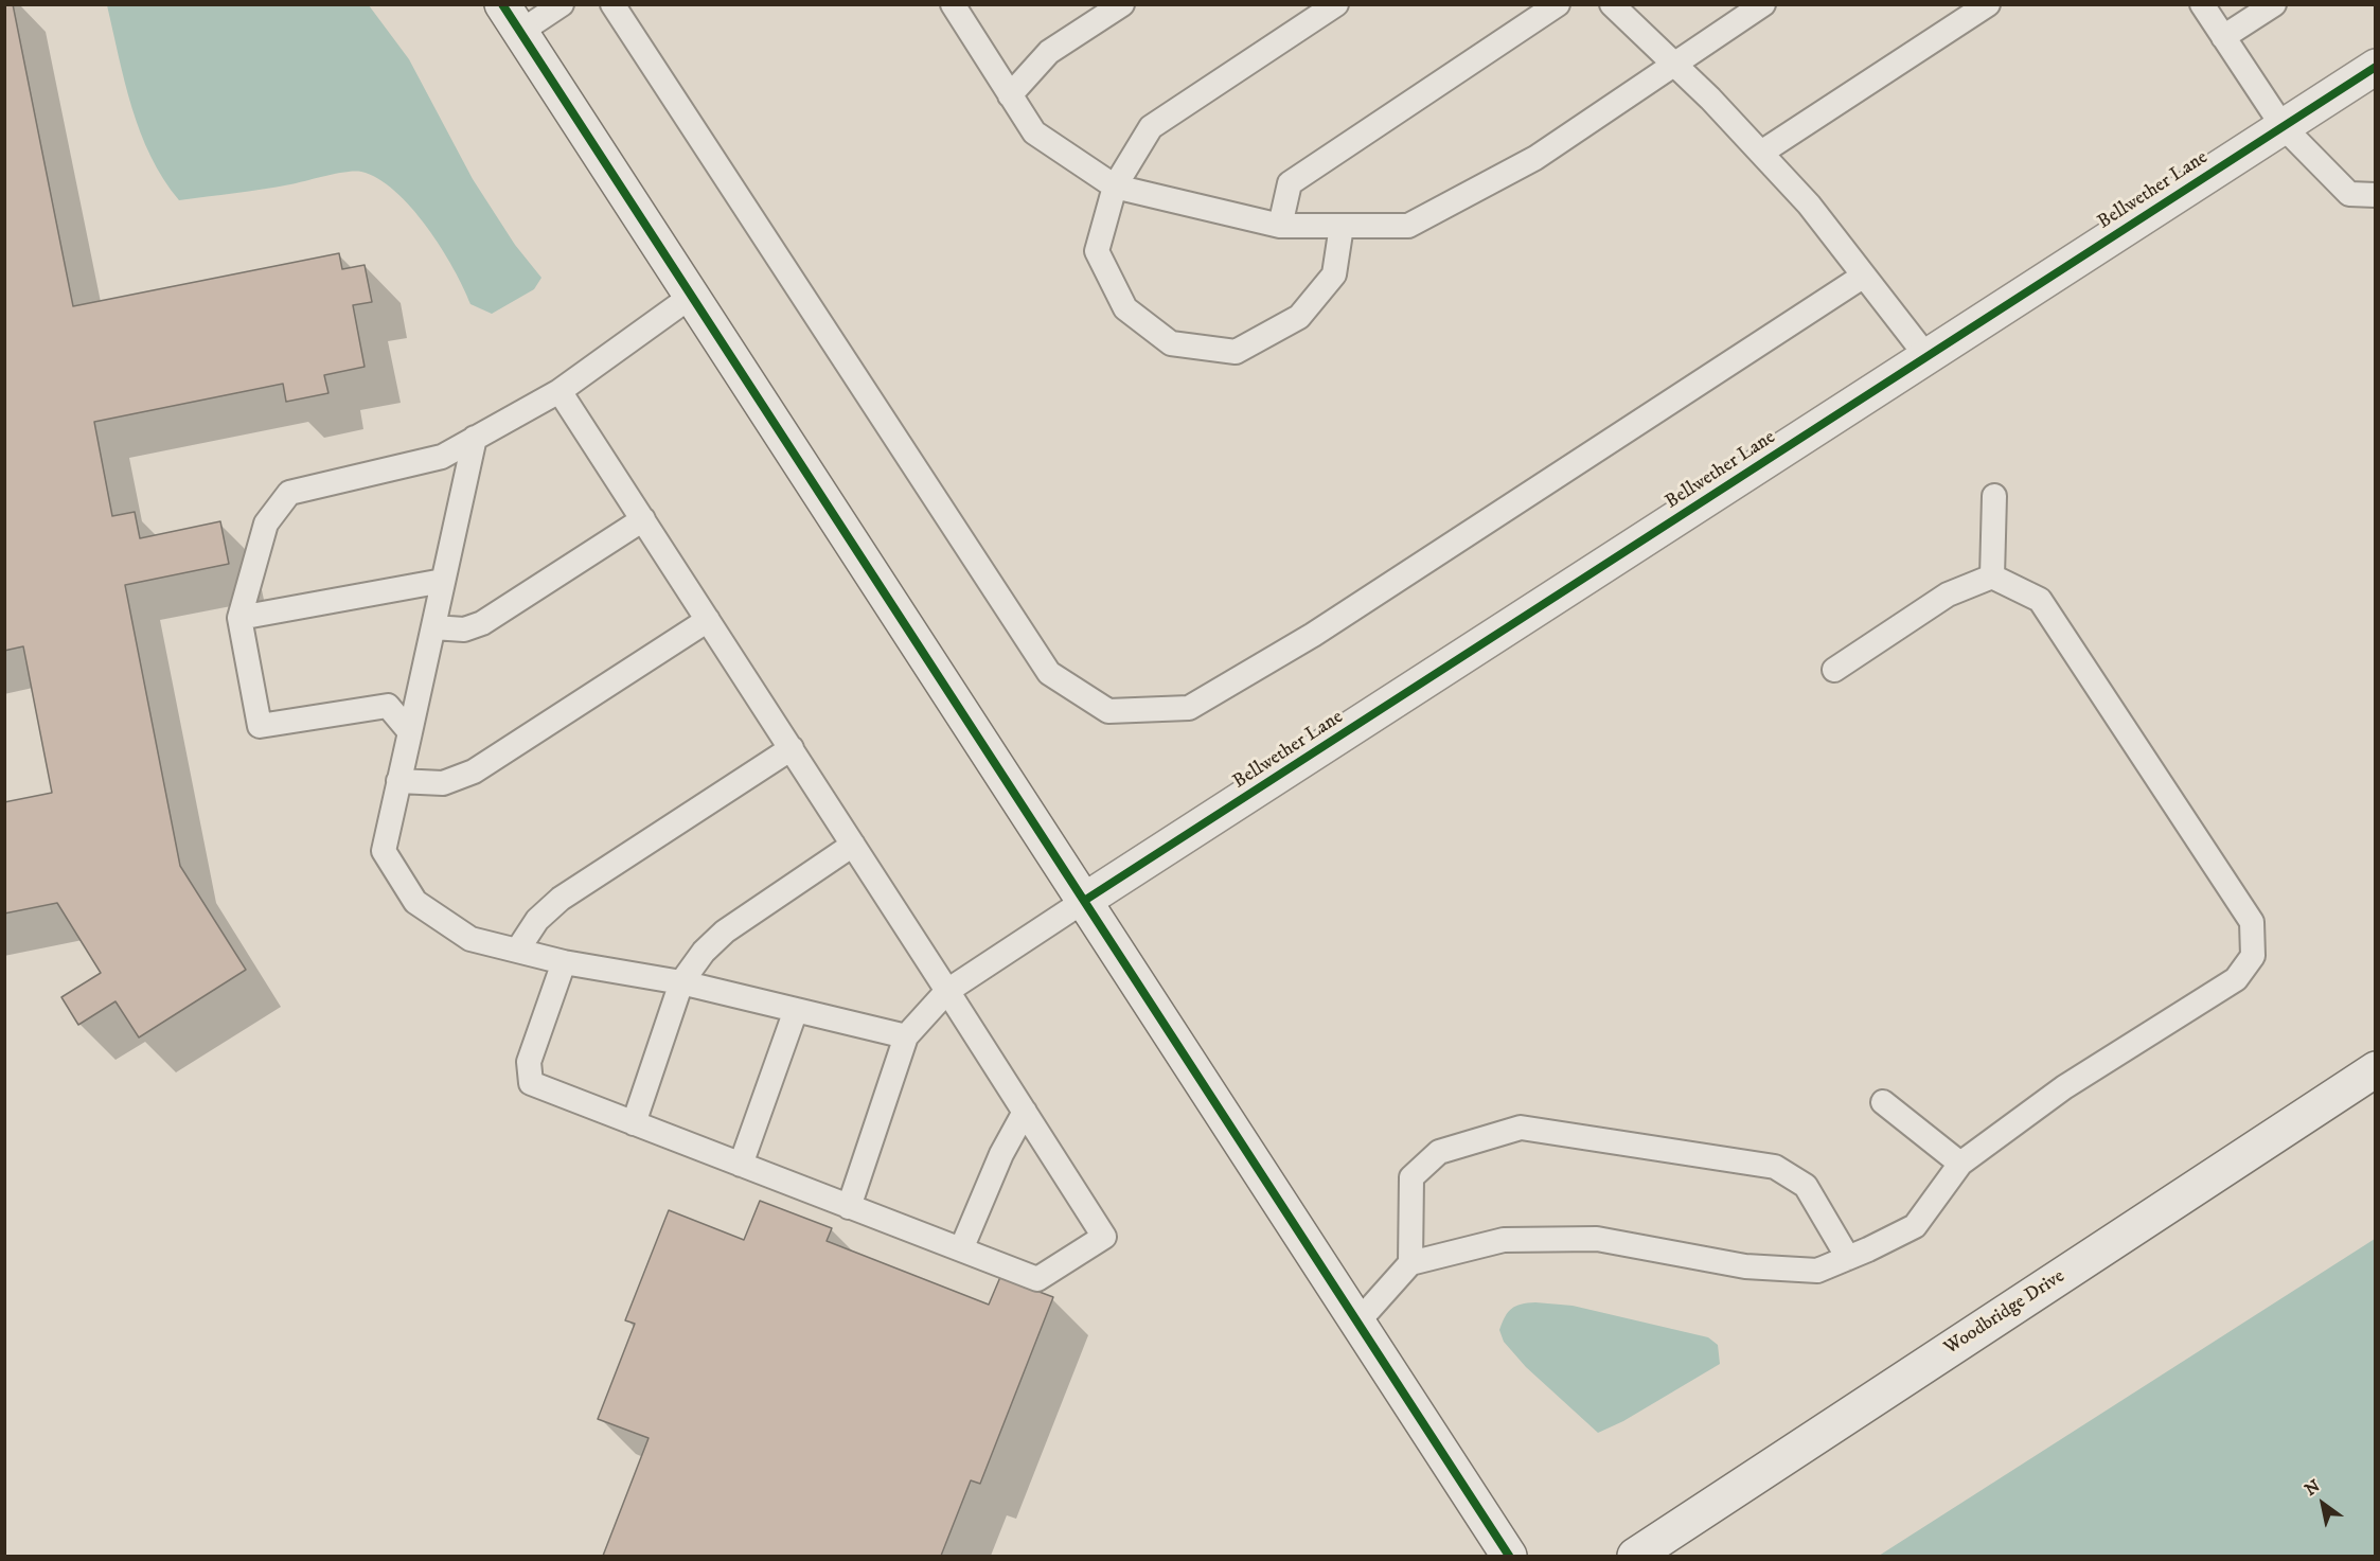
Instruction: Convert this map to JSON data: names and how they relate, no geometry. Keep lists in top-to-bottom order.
{
  "streets": {
    "street": ["Bellwether Lane", "Woodbridge Drive"]
  },
  "north": "top left"
}
